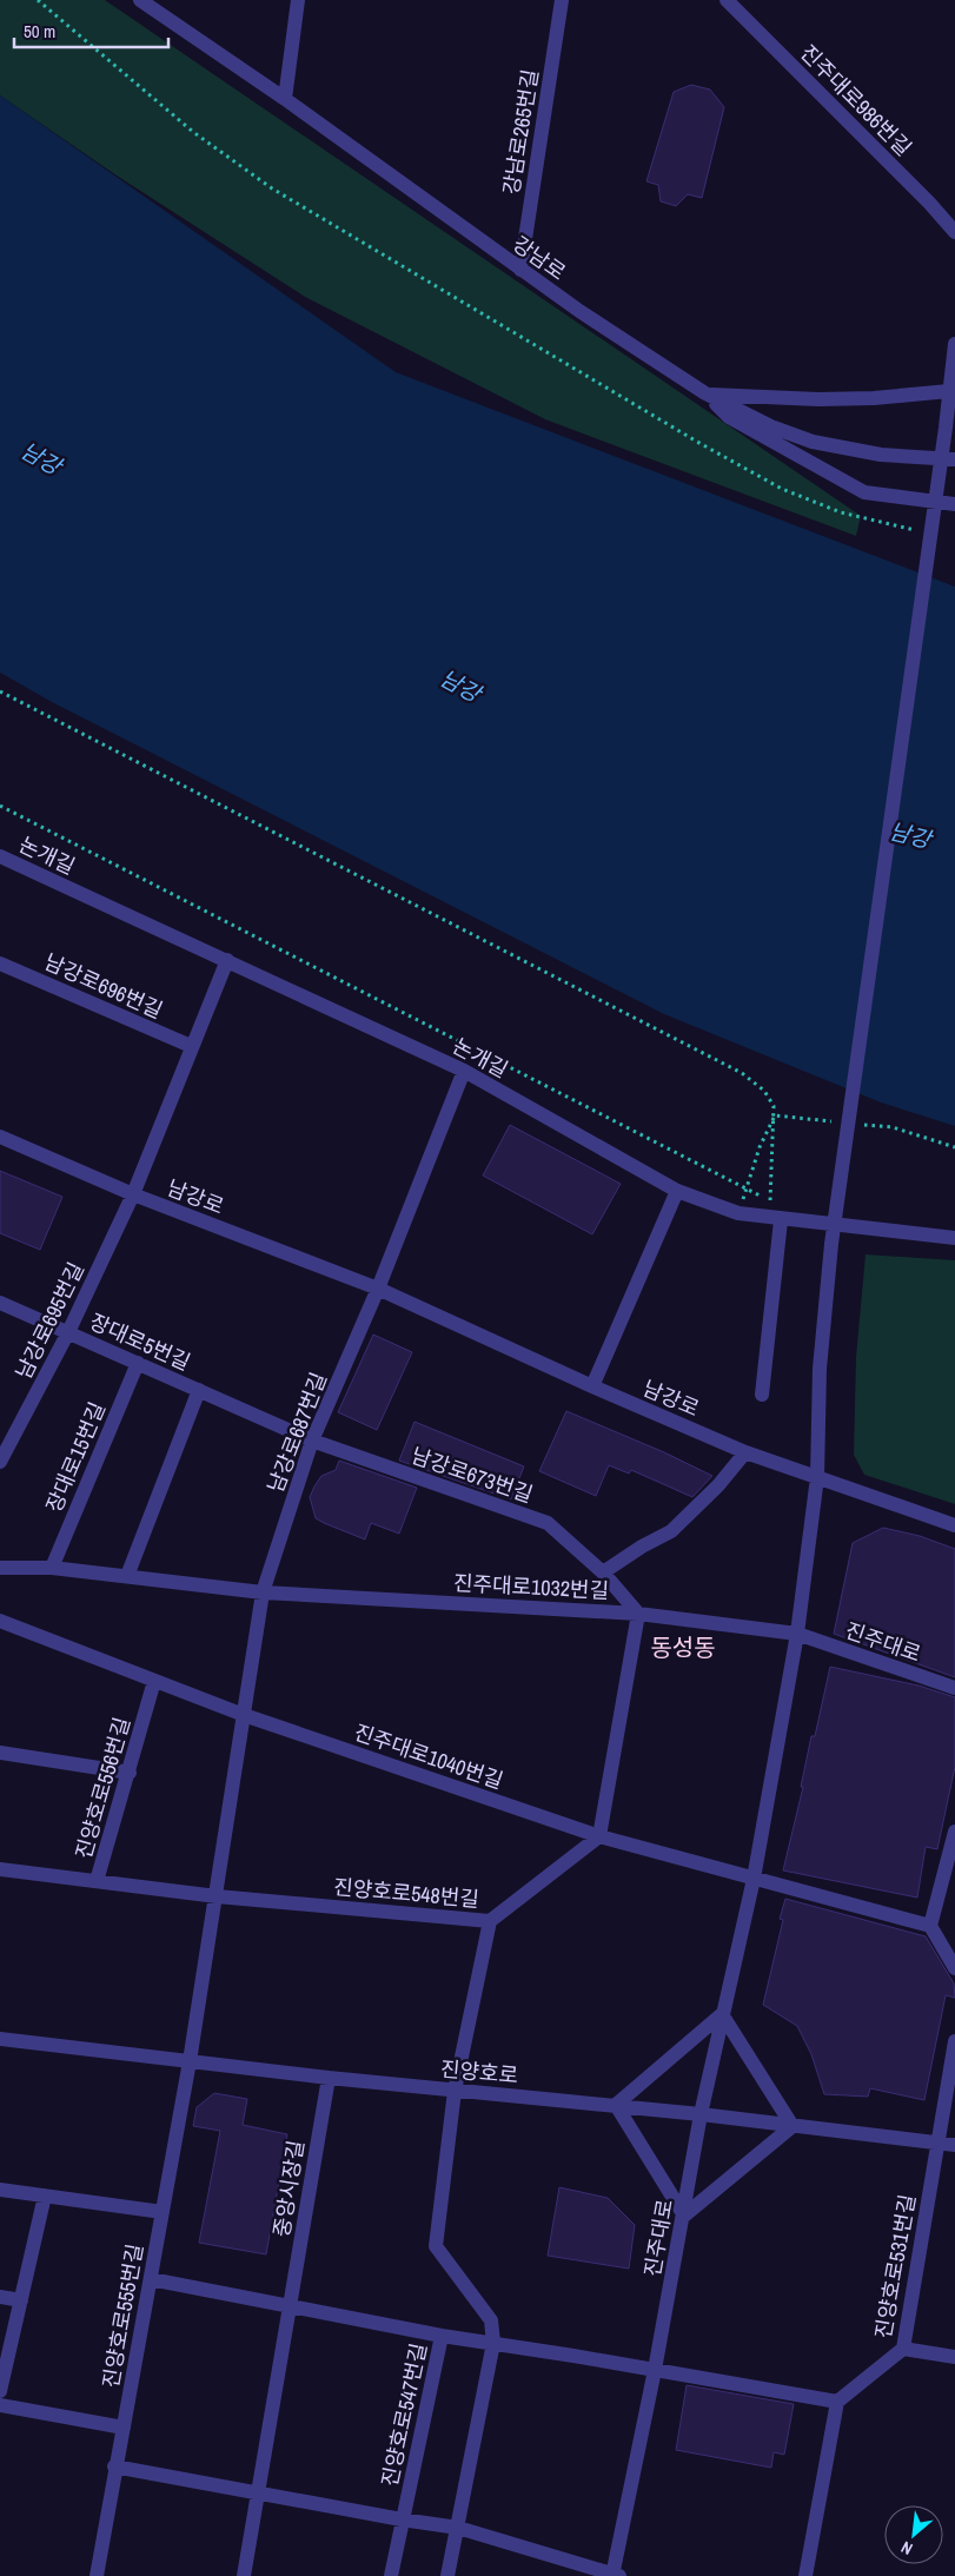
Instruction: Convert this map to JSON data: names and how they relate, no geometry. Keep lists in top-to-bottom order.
{
  "streets": {
    "street": [
      "진주대로986번길",
      "강남로265번길",
      "강남로",
      "논개길",
      "남강로696번길",
      "남강로",
      "남강로695번길",
      "장대로5번길",
      "남강로687번길",
      "장대로15번길",
      "남강로673번길",
      "진주대로1032번길",
      "진주대로",
      "진주대로1040번길",
      "진양호로556번길",
      "진양호로548번길",
      "진양호로",
      "중앙시장길",
      "진양호로531번길",
      "진양호로555번길",
      "진양호로547번길"
    ]
  },
  "crossings": [
    ["강남로265번길", "강남로"],
    ["남강로", "남강로695번길"],
    ["남강로", "남강로687번길"],
    ["남강로", "진주대로"],
    ["남강로695번길", "장대로5번길"],
    ["장대로5번길", "남강로687번길"],
    ["장대로5번길", "장대로15번길"],
    ["장대로5번길", "남강로673번길"],
    ["남강로687번길", "남강로673번길"],
    ["남강로687번길", "진주대로1032번길"],
    ["남강로673번길", "진주대로1032번길"],
    ["진주대로1032번길", "진주대로"],
    ["진주대로", "진주대로1040번길"],
    ["진주대로", "진양호로"],
    ["진주대로", "진양호로547번길"],
    ["진양호로556번길", "진양호로548번길"],
    ["진양호로548번길", "진양호로"],
    ["진양호로", "중앙시장길"],
    ["진양호로", "진양호로531번길"],
    ["진양호로", "진양호로555번길"]
  ],
  "districts": ["동성동"],
  "water": ["남강"],
  "scale_bar": "50 m",
  "north": "bottom left"
}
